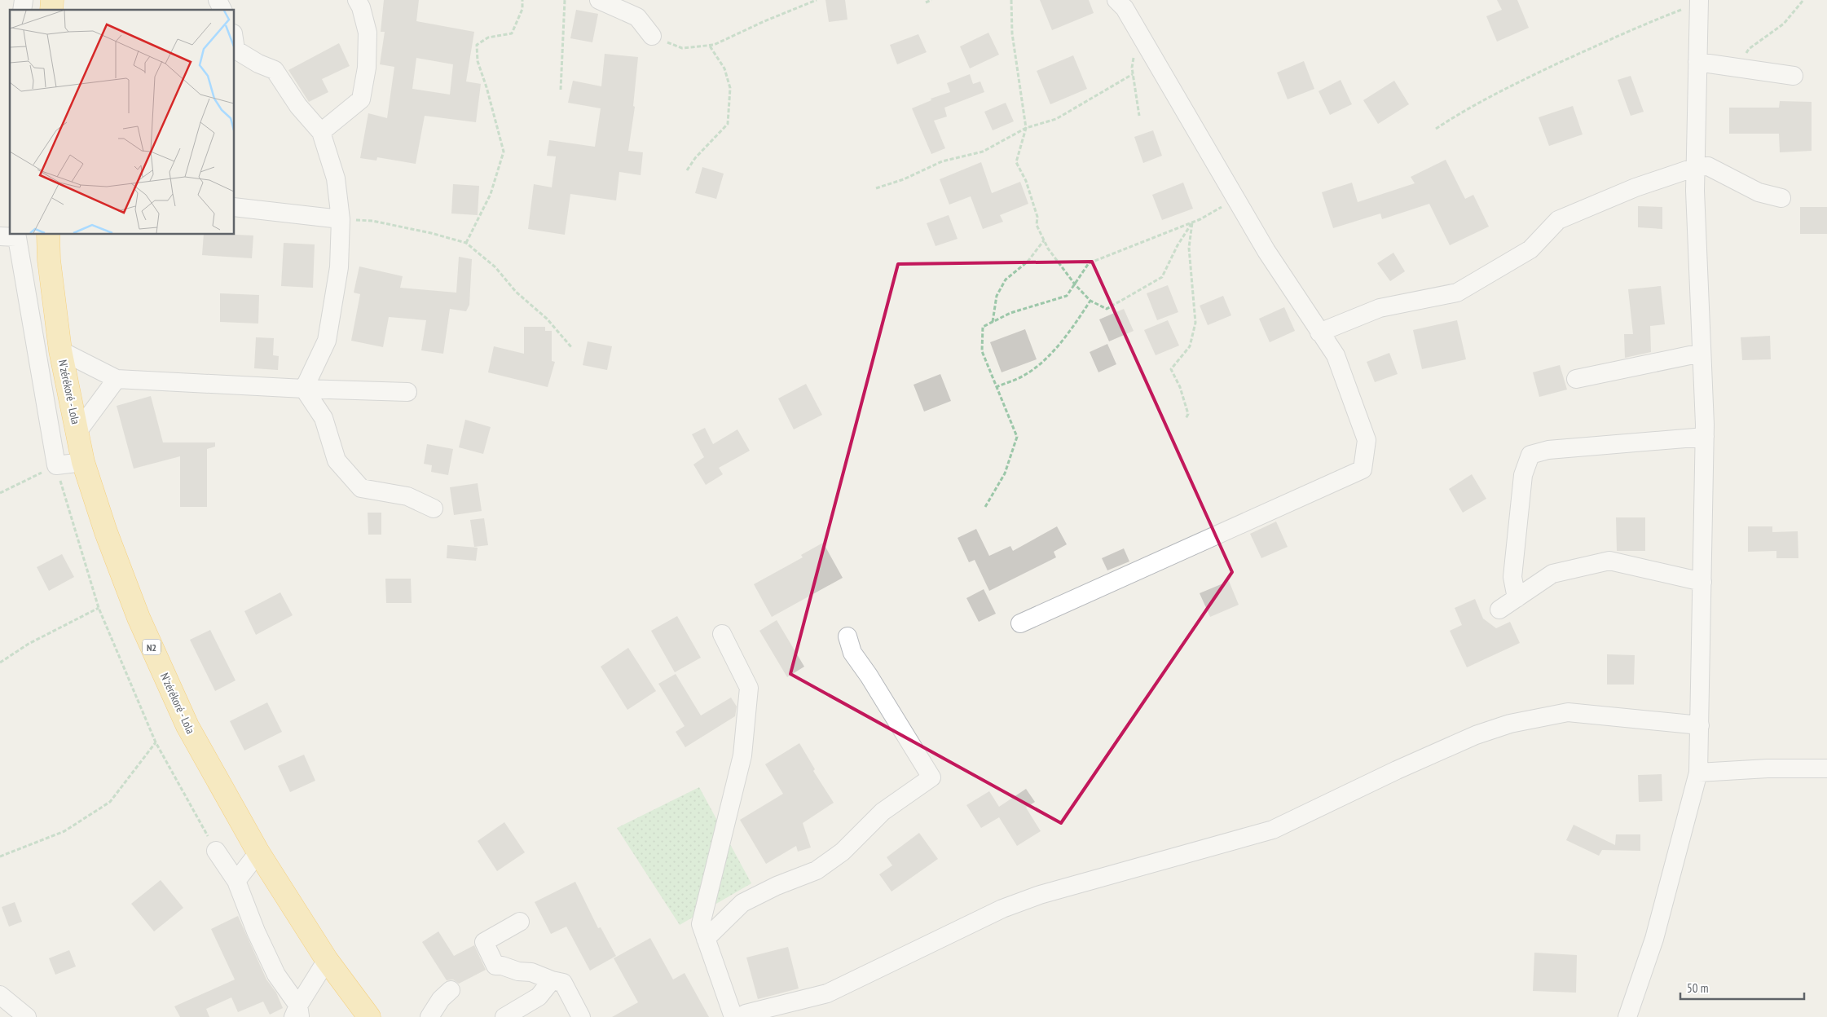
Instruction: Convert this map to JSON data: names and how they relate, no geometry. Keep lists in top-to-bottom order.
{
  "streets": {
    "highway": ["N'zérékoré - Lola", "N2"]
  },
  "scale_bar": "50 m"
}
